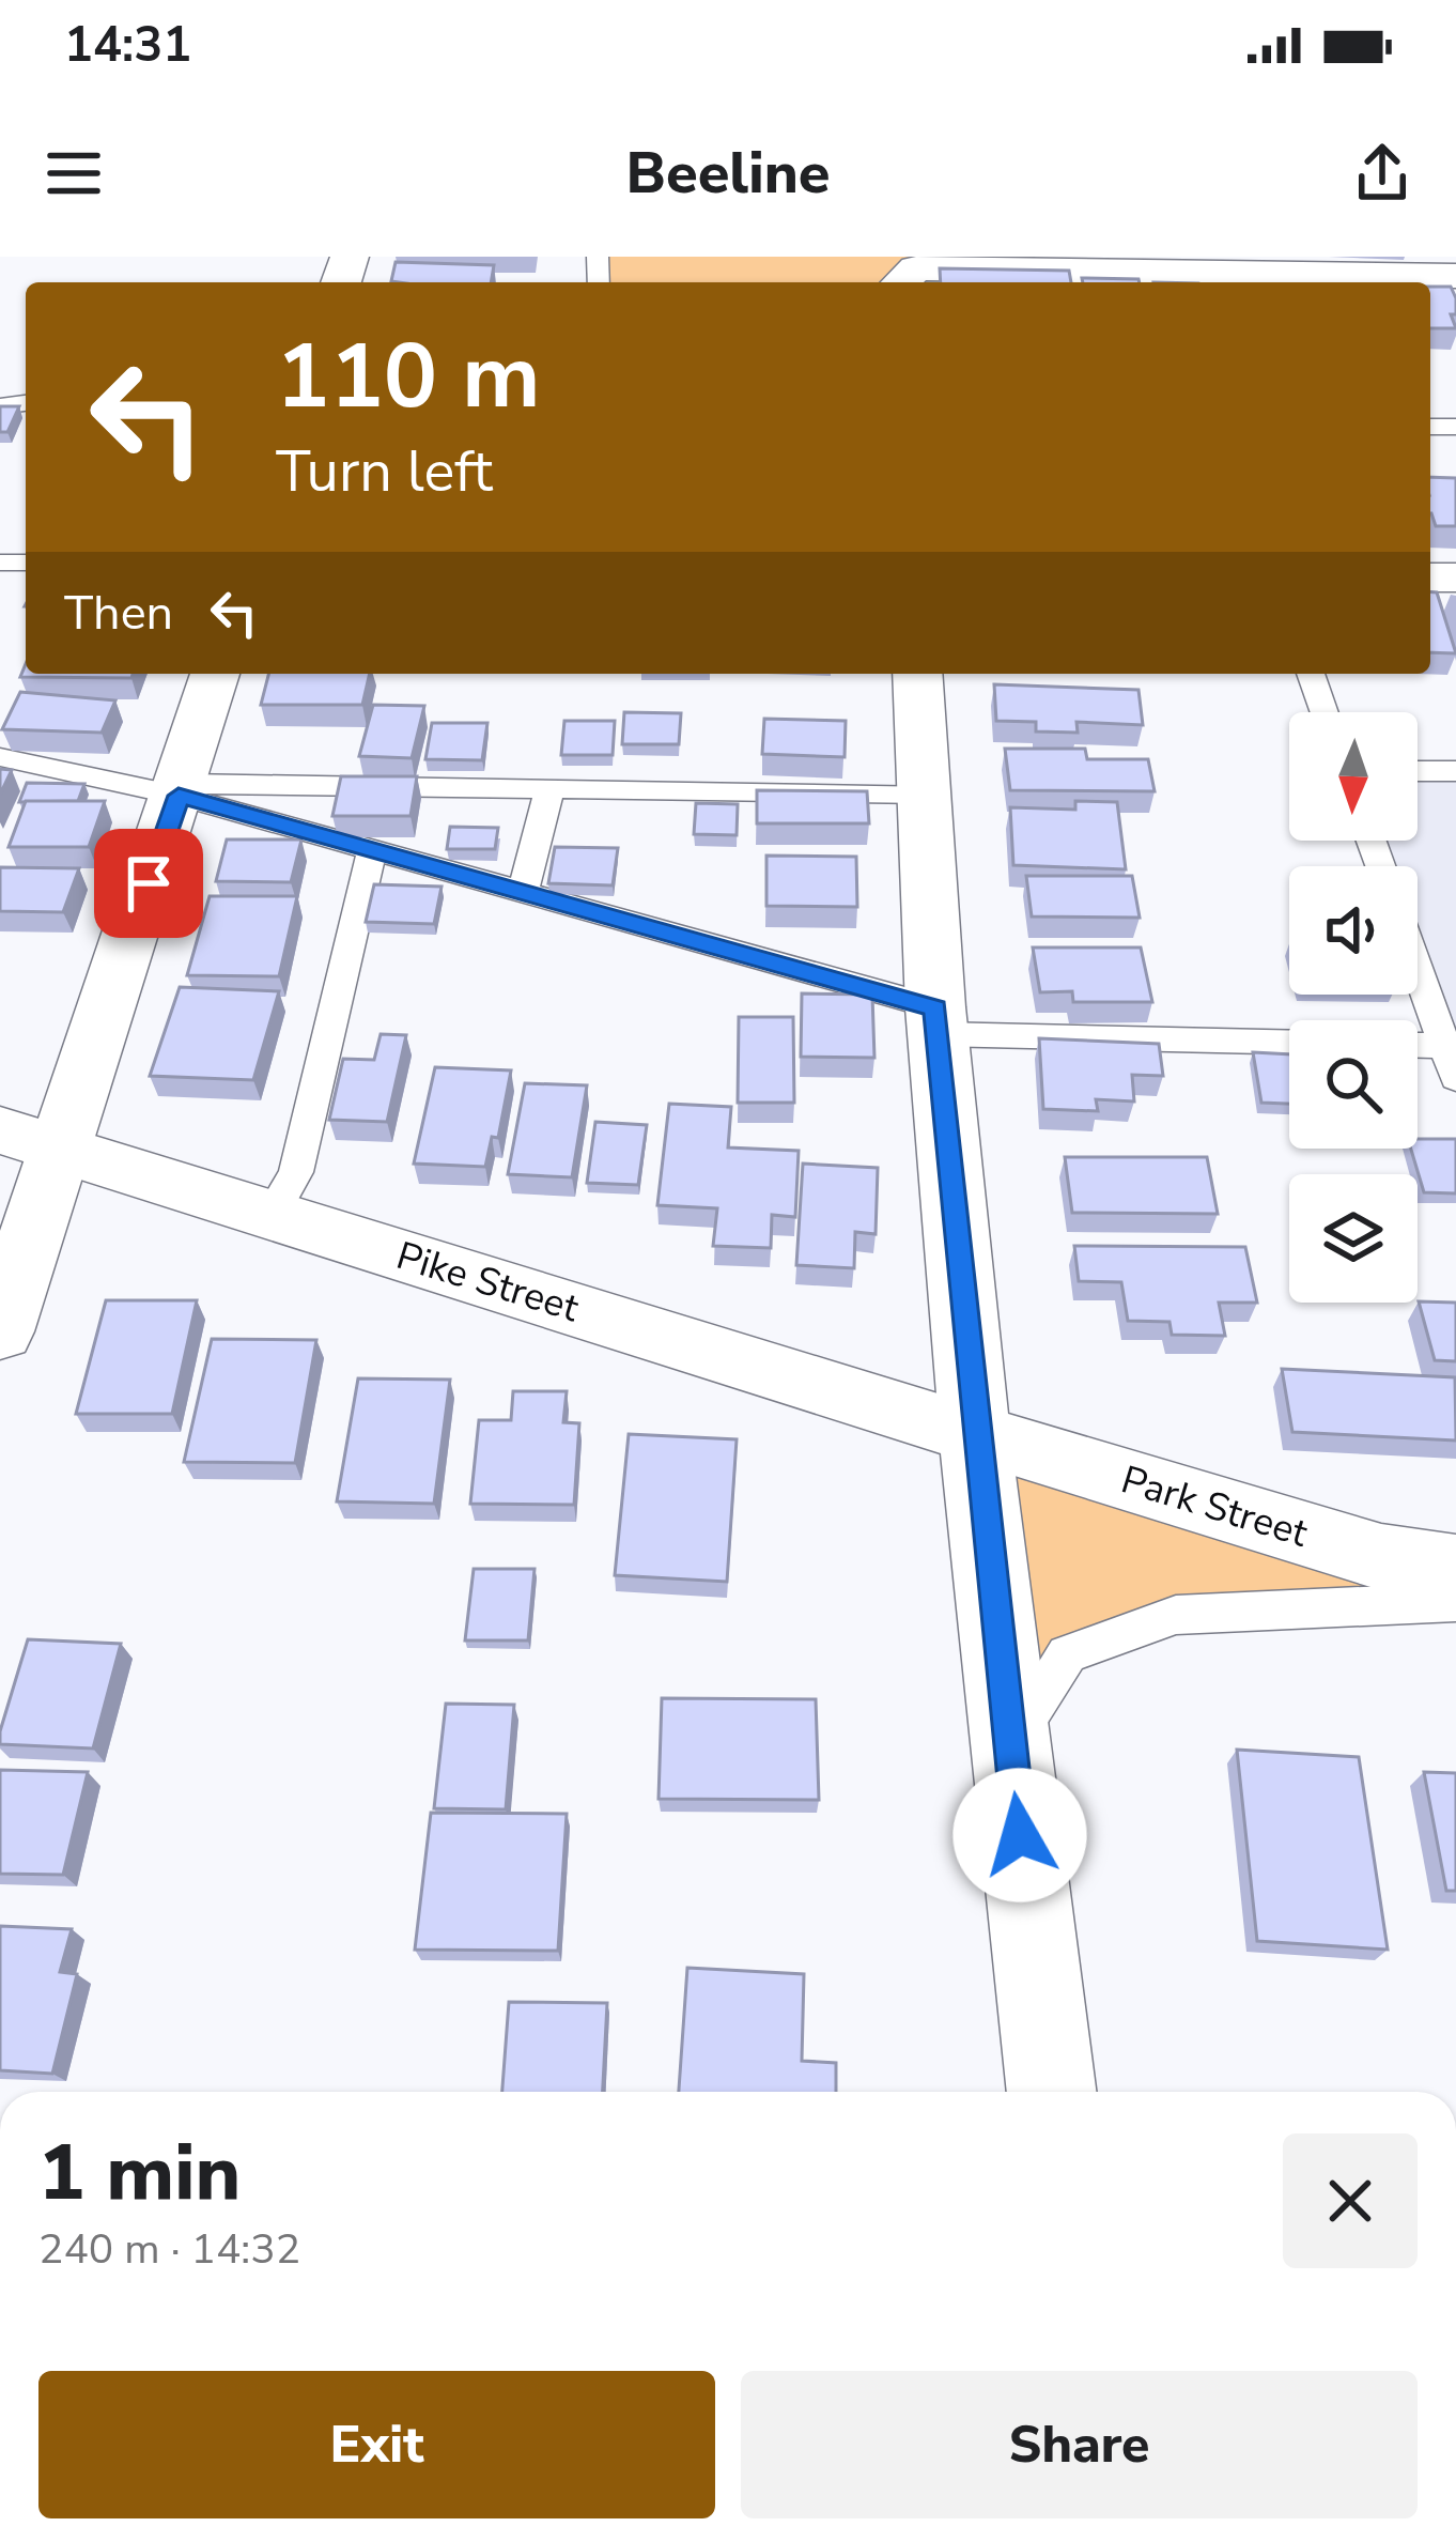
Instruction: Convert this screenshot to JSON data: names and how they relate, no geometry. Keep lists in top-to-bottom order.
{
  "streets": {
    "street": ["Pike Street", "Park Street"]
  },
  "crossings": [
    ["Pike Street", "Park Street"]
  ],
  "north": "bottom",
  "page": {
    "status": "14:31",
    "header": "Beeline",
    "turn": ["110 m", "Turn left"],
    "then": "Then",
    "heading": ["1 min", "240 m · 14:32"],
    "buttons": ["Exit", "Share"]
  }
}
